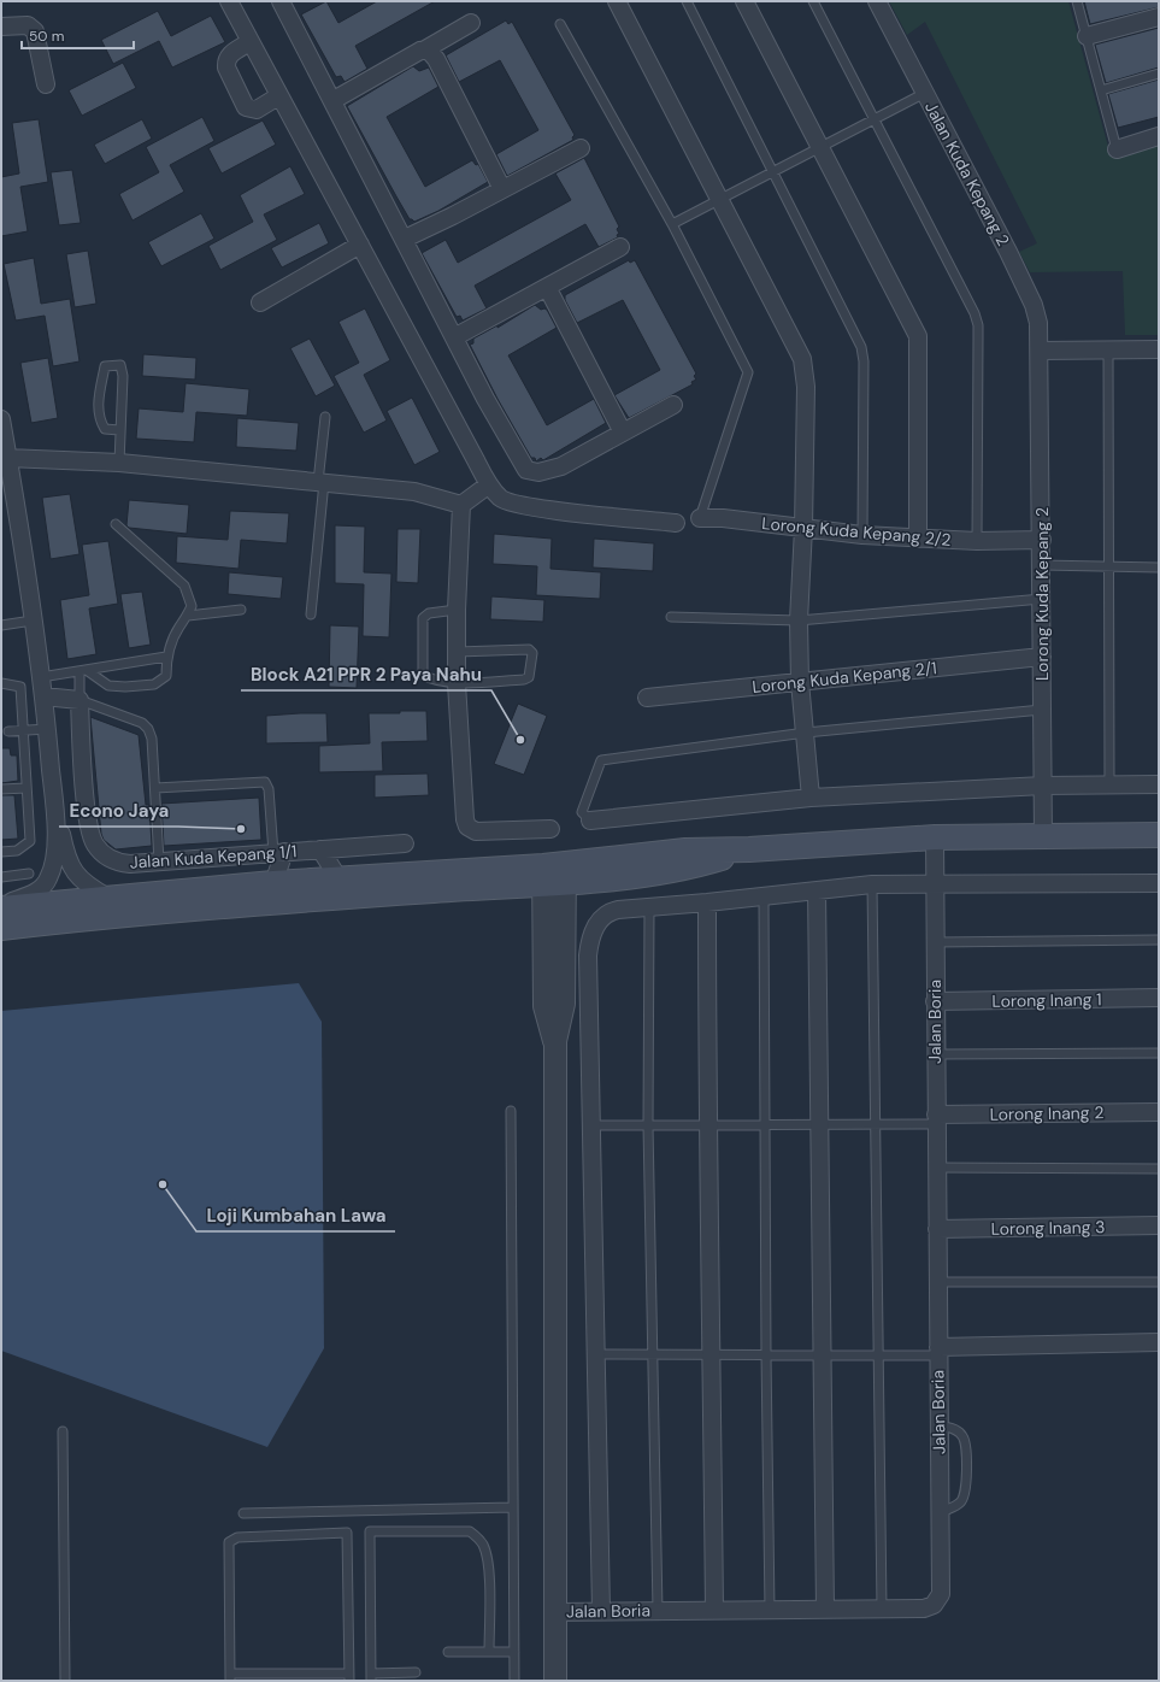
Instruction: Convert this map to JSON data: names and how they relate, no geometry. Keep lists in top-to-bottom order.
{
  "streets": {
    "street": [
      "Jalan Kuda Kepang 2",
      "Lorong Kuda Kepang 2/2",
      "Lorong Kuda Kepang 2",
      "Lorong Kuda Kepang 2/1",
      "Jalan Kuda Kepang 1/1",
      "Lorong Inang 1",
      "Jalan Boria",
      "Lorong Inang 2",
      "Lorong Inang 3"
    ]
  },
  "crossings": [
    ["Jalan Kuda Kepang 2", "Lorong Kuda Kepang 2"],
    ["Lorong Kuda Kepang 2/2", "Lorong Kuda Kepang 2"],
    ["Lorong Kuda Kepang 2", "Lorong Kuda Kepang 2/1"],
    ["Lorong Inang 1", "Jalan Boria"],
    ["Jalan Boria", "Lorong Inang 2"],
    ["Jalan Boria", "Lorong Inang 3"]
  ],
  "places": ["Block A21 PPR 2 Paya Nahu", "Econo Jaya", "Loji Kumbahan Lawa"],
  "scale_bar": "50 m"
}
